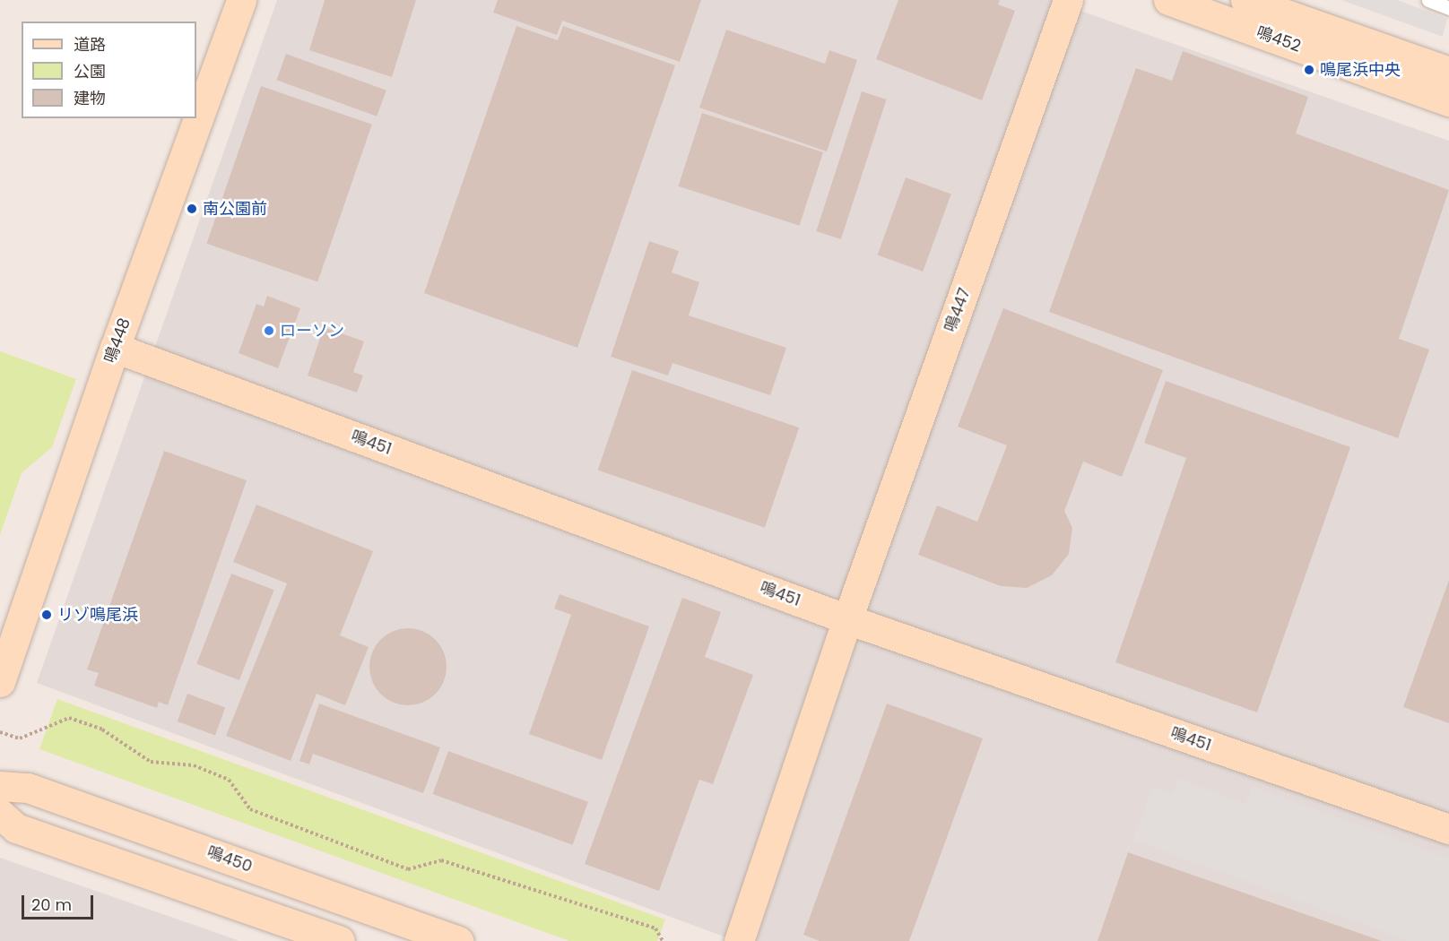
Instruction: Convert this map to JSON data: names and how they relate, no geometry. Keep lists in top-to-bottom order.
{
  "streets": {
    "street": [
      "鳴452",
      "鳴447",
      "鳴448",
      "鳴451",
      "鳴450"
    ]
  },
  "crossings": [
    ["鳴447", "鳴451"],
    ["鳴448", "鳴451"]
  ],
  "places": [
    "鳴尾浜中央",
    "南公園前",
    "ローソン",
    "リゾ鳴尾浜"
  ],
  "legend": ["道路", "公園", "建物"],
  "scale_bar": "20 m"
}
